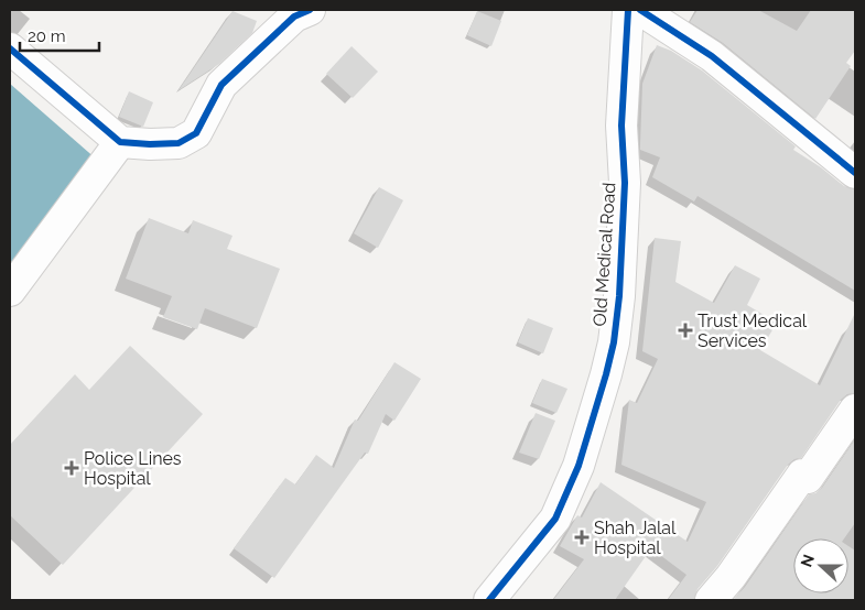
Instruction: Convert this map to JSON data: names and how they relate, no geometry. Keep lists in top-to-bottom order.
{
  "streets": {
    "street": ["Old Medical Road"]
  },
  "places": {
    "health": ["Trust Medical Services", "Police Lines Hospital", "Shah Jalal Hospital"]
  },
  "scale_bar": "20 m",
  "north": "left"
}
